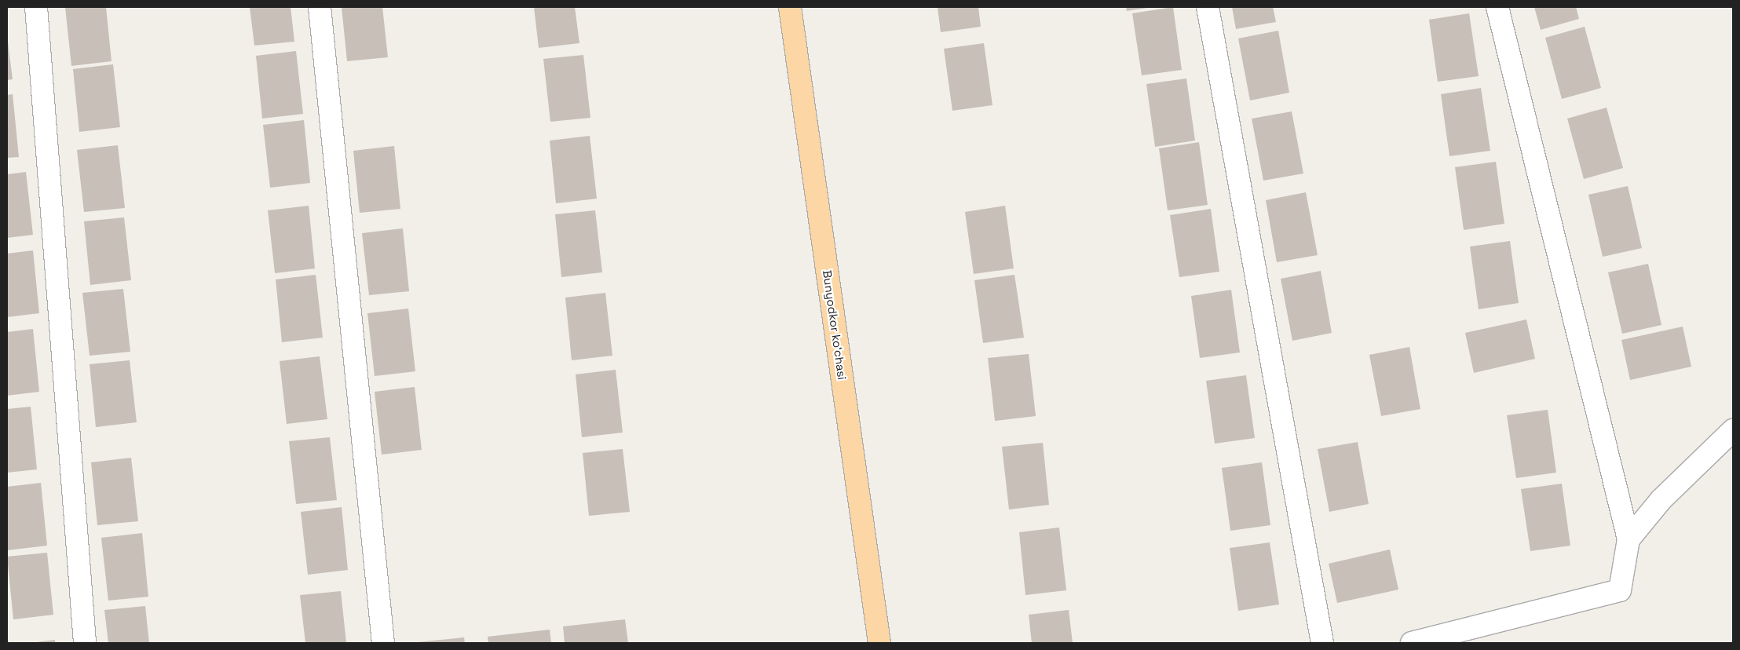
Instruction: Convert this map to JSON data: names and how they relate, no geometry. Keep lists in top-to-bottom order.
{
  "streets": {
    "main road": ["Bunyodkor koʻchasi"]
  }
}
